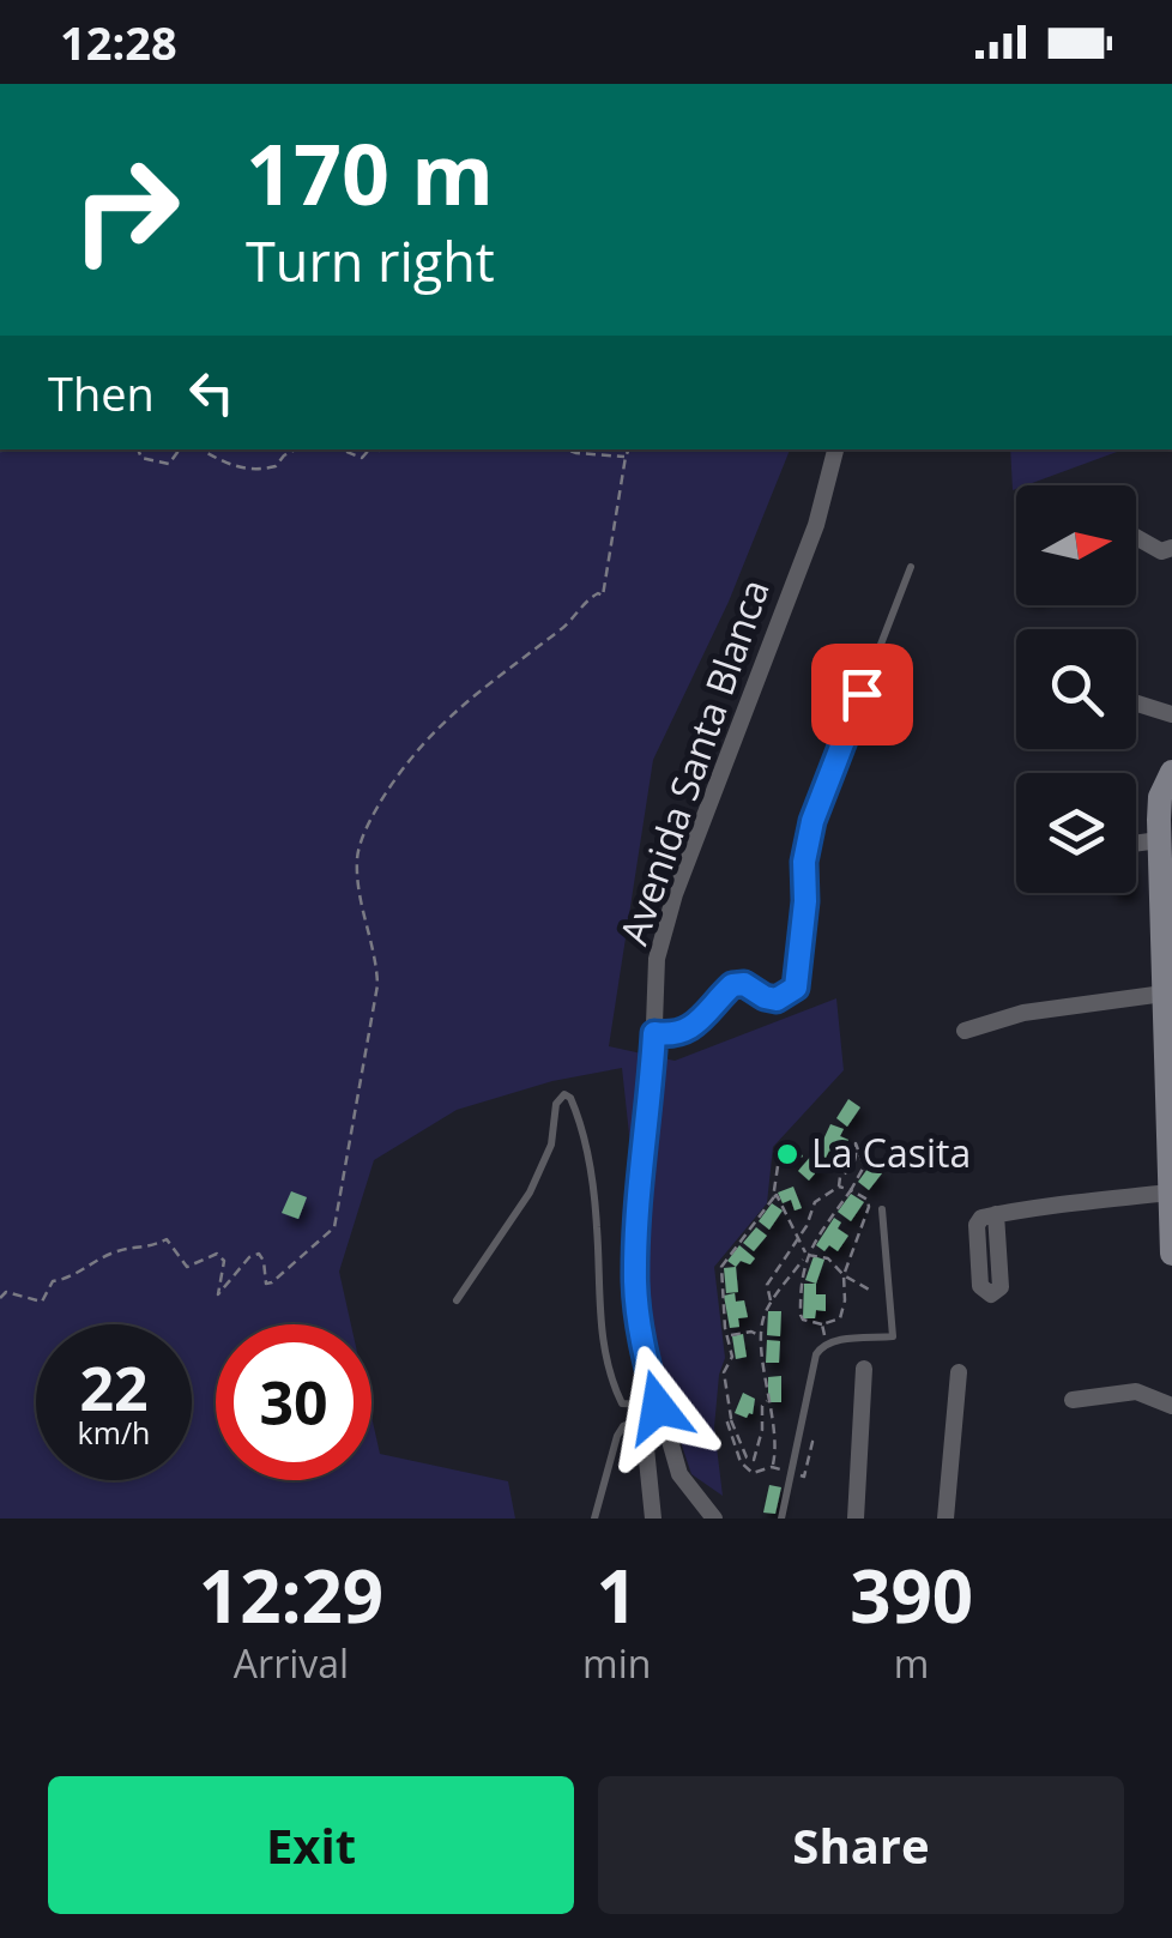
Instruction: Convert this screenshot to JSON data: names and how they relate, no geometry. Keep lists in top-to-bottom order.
{
  "streets": {
    "street": ["Avenida Santa Blanca"]
  },
  "places": ["La Casita"],
  "north": "right",
  "page": {
    "status": "12:28",
    "turn": ["170 m", "Turn right"],
    "then": "Then",
    "speed": "22 km/h",
    "limit": "30",
    "eta": [
      "12:29",
      "Arrival",
      "1",
      "min",
      "390",
      "m"
    ],
    "buttons": ["Exit", "Share"]
  }
}
